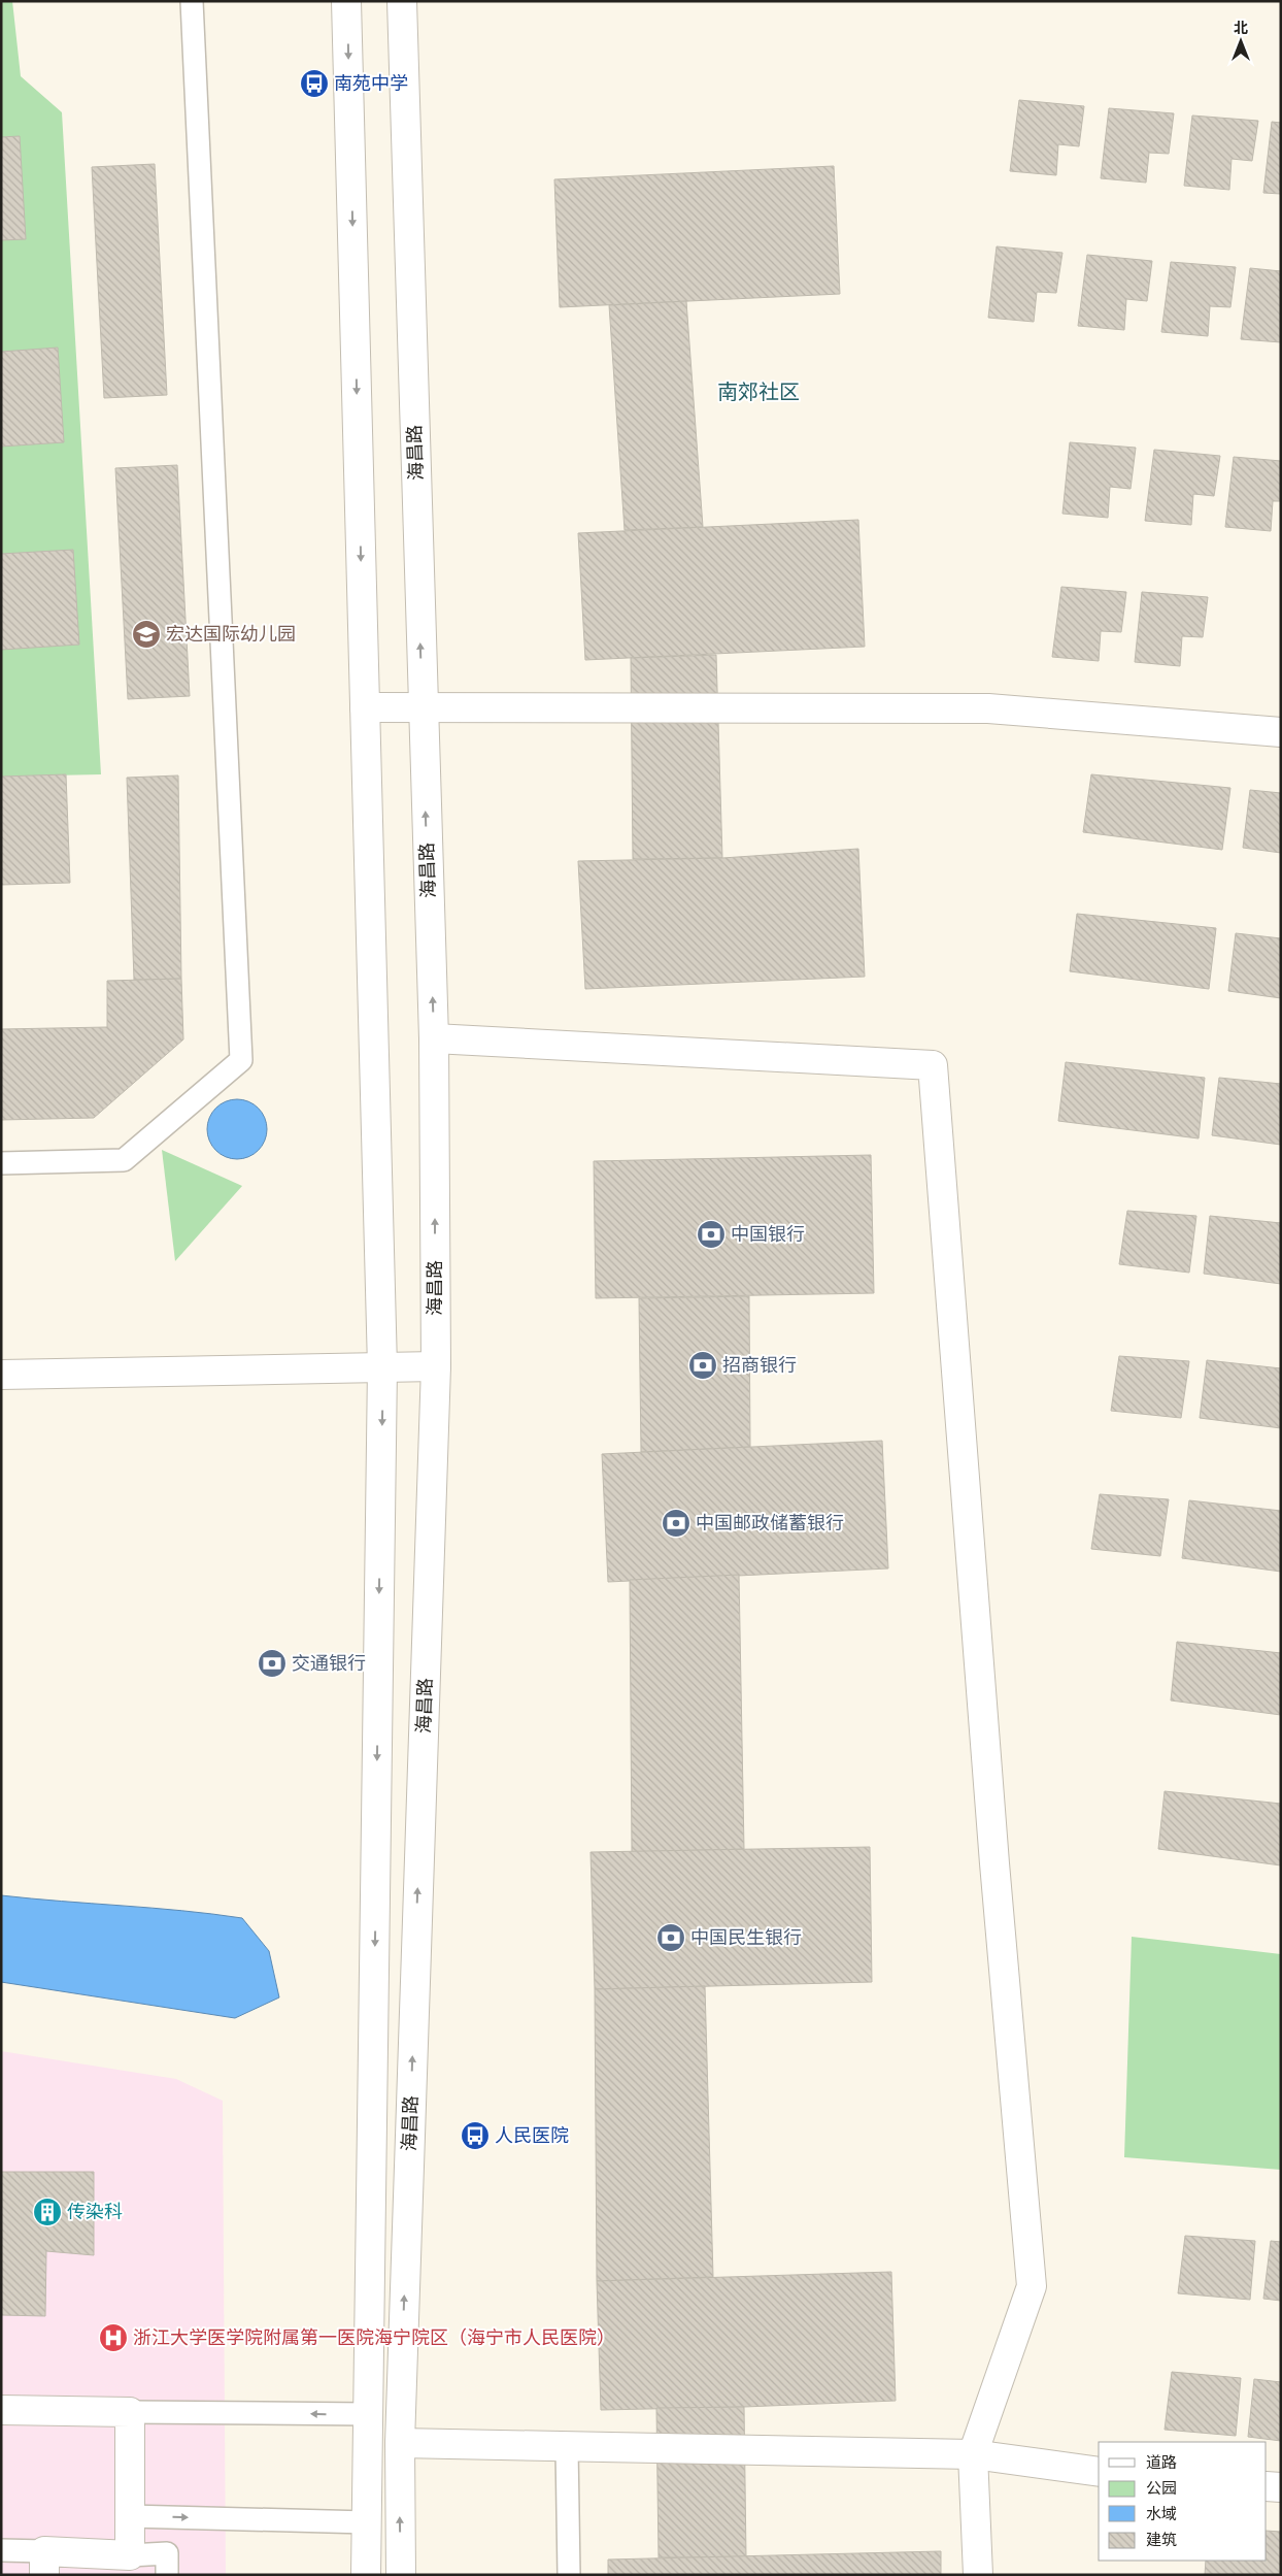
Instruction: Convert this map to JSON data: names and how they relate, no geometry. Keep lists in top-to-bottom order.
{
  "streets": {
    "main road": ["海昌路"]
  },
  "districts": ["南郊社区"],
  "places": {
    "bus stop": ["南苑中学", "人民医院"],
    "school or university": ["宏达国际幼儿园"],
    "bank": [
      "中国银行",
      "招商银行",
      "中国邮政储蓄银行",
      "交通银行",
      "中国民生银行"
    ],
    "building": ["传染科"],
    "hospital": ["浙江大学医学院附属第一医院海宁院区（海宁市人民医院）"]
  },
  "legend": [
    "道路",
    "公园",
    "水域",
    "建筑"
  ],
  "north": "top"
}
